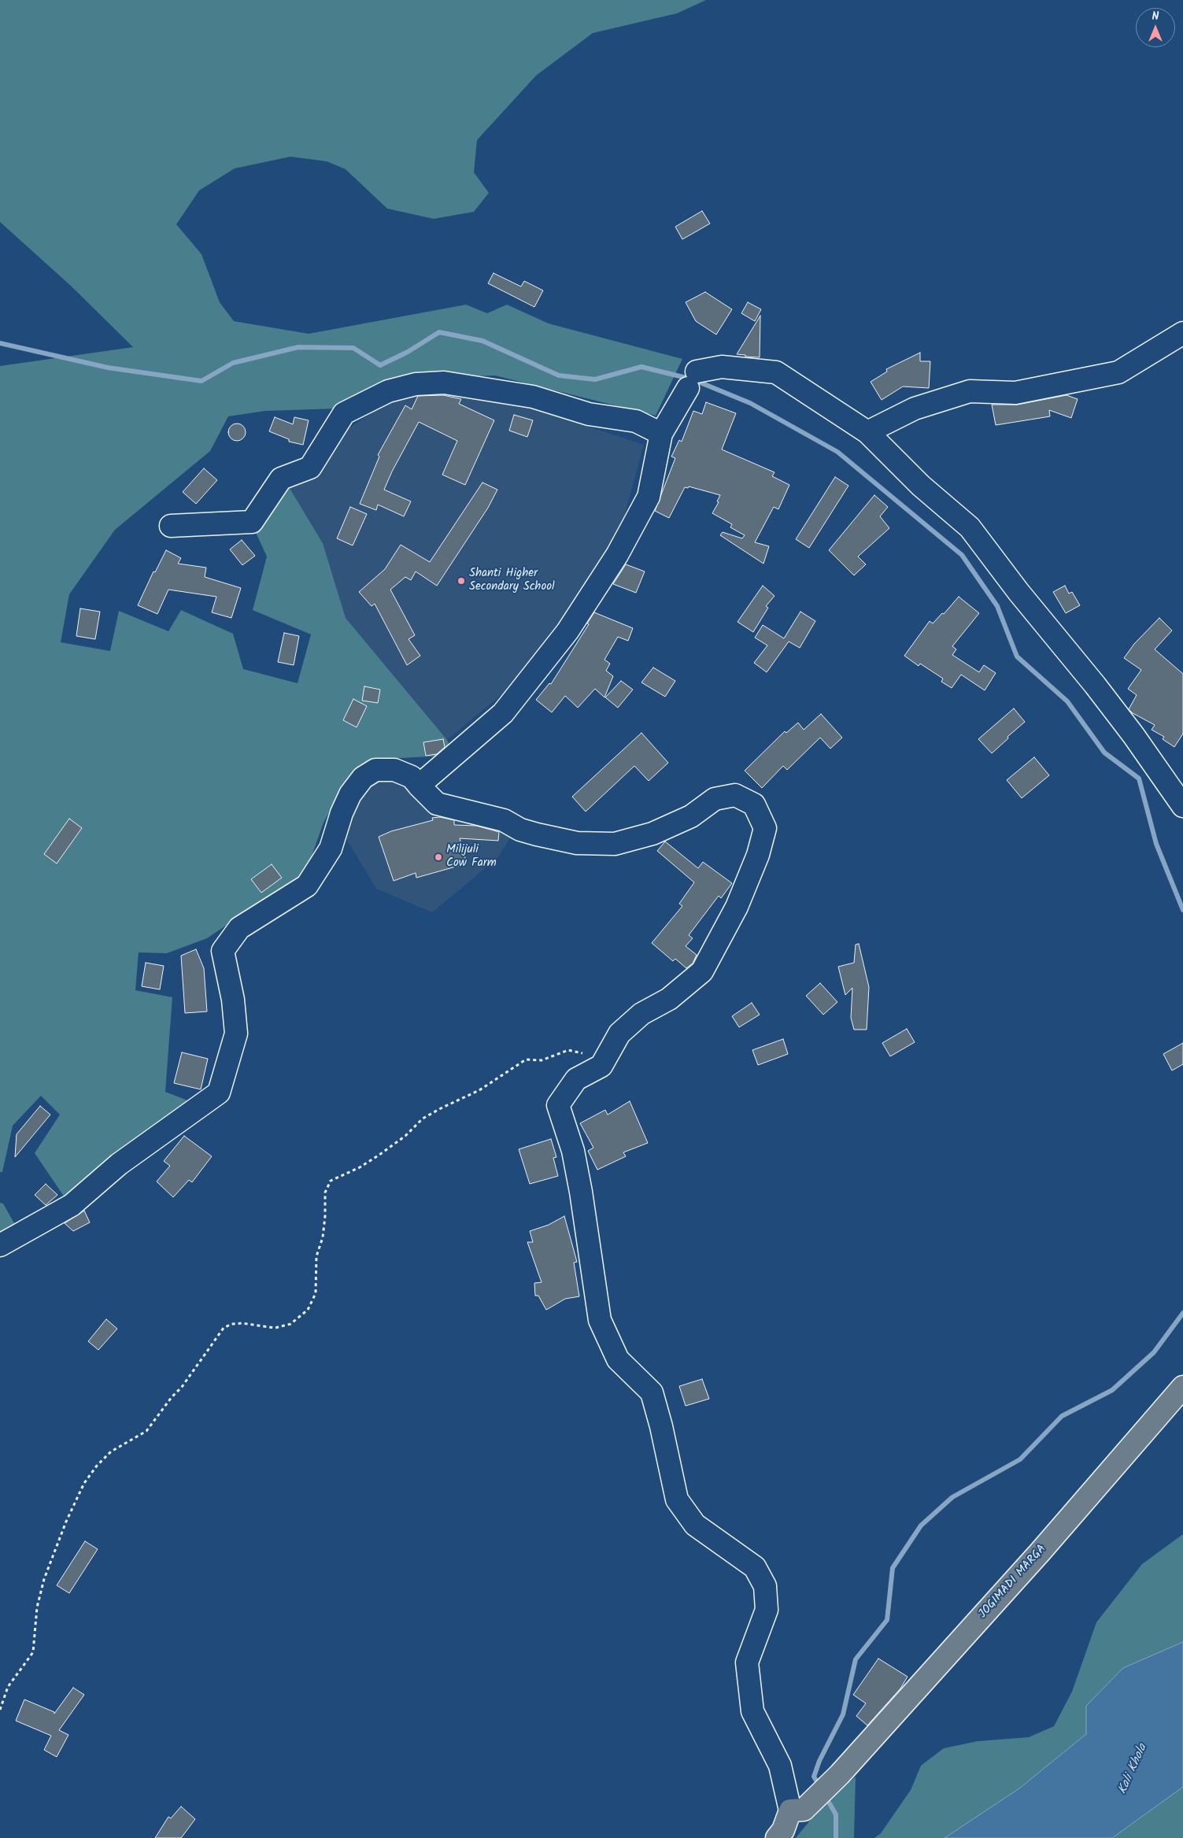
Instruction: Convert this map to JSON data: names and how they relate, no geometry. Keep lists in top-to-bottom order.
{
  "streets": {
    "main road": ["JOGIMADI MARGA"]
  },
  "water": ["Kali Khola"],
  "places": ["Shanti Higher Secondary School", "Milijuli Cow Farm"],
  "north": "top"
}
